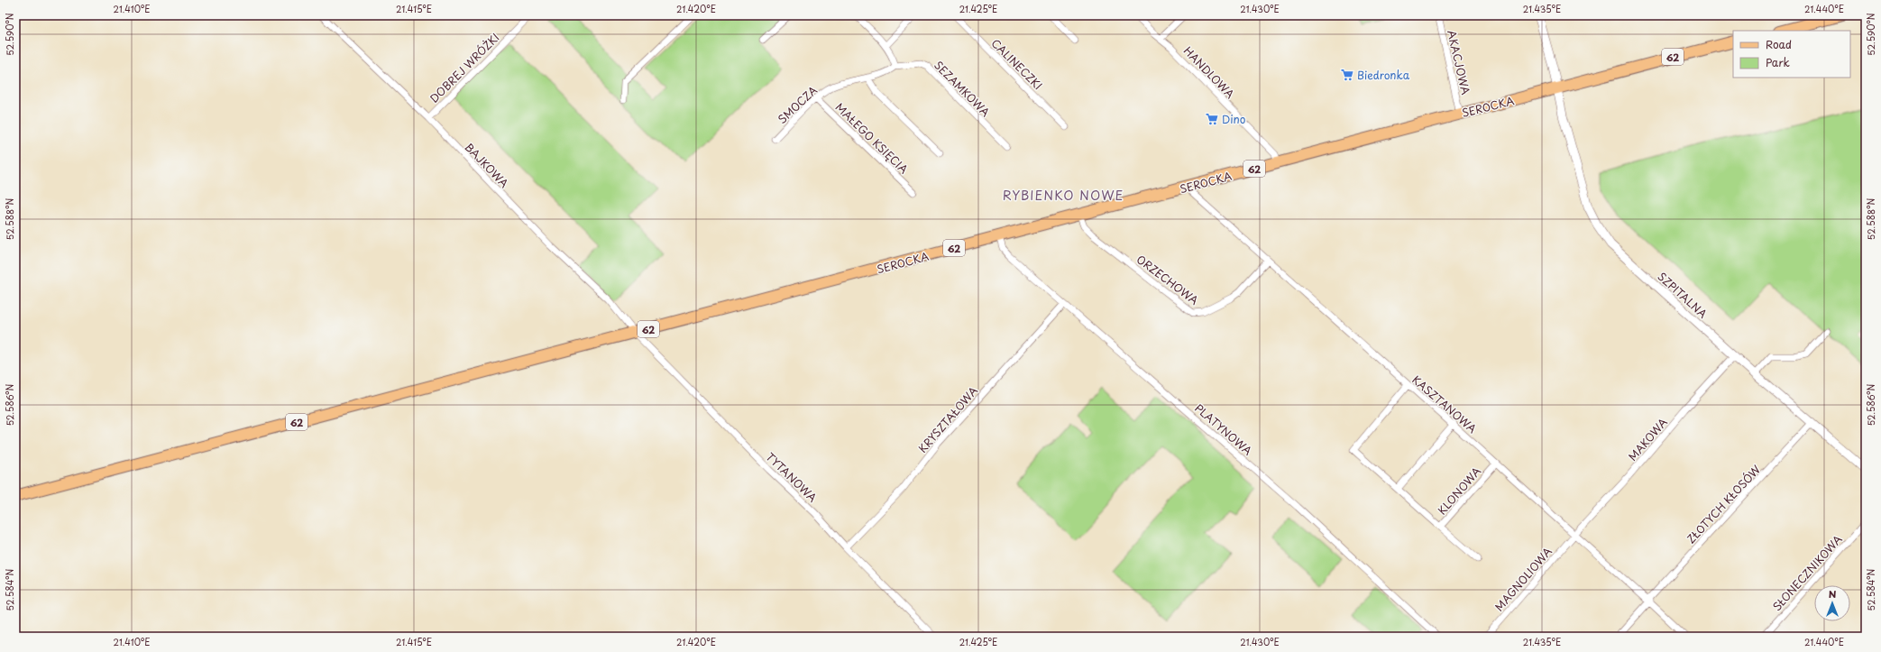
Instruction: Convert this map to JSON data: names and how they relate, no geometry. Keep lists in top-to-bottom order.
{
  "streets": {
    "main road": ["62", "SEROCKA"],
    "street": [
      "AKACJOWA",
      "CALINECZKI",
      "DOBREJ WRÓŻKI",
      "HANDLOWA",
      "SEZAMKOWA",
      "SMOCZA",
      "MAŁEGO KSIĘCIA",
      "BAJKOWA",
      "ORZECHOWA",
      "SZPITALNA",
      "KASZTANOWA",
      "KRYSZTAŁOWA",
      "PLATYNOWA",
      "MAKOWA",
      "TYTANOWA",
      "KLONOWA",
      "ZŁOTYCH KŁOSÓW",
      "SŁONECZNIKOWA",
      "MAGNOLIOWA"
    ]
  },
  "crossings": [
    ["62", "SEROCKA"],
    ["62", "BAJKOWA"],
    ["62", "TYTANOWA"],
    ["AKACJOWA", "SEROCKA"],
    ["DOBREJ WRÓŻKI", "BAJKOWA"],
    ["HANDLOWA", "SEROCKA"],
    ["SEZAMKOWA", "SMOCZA"],
    ["SMOCZA", "MAŁEGO KSIĘCIA"],
    ["SEROCKA", "BAJKOWA"],
    ["SEROCKA", "ORZECHOWA"],
    ["SEROCKA", "SZPITALNA"],
    ["SEROCKA", "KASZTANOWA"],
    ["SEROCKA", "PLATYNOWA"],
    ["SEROCKA", "TYTANOWA"],
    ["BAJKOWA", "TYTANOWA"],
    ["ORZECHOWA", "KASZTANOWA"],
    ["SZPITALNA", "MAKOWA"],
    ["SZPITALNA", "ZŁOTYCH KŁOSÓW"],
    ["KASZTANOWA", "MAKOWA"],
    ["KASZTANOWA", "KLONOWA"],
    ["KASZTANOWA", "ZŁOTYCH KŁOSÓW"],
    ["KASZTANOWA", "MAGNOLIOWA"],
    ["KRYSZTAŁOWA", "PLATYNOWA"],
    ["KRYSZTAŁOWA", "TYTANOWA"],
    ["MAKOWA", "MAGNOLIOWA"]
  ],
  "districts": ["RYBIENKO NOWE"],
  "places": {
    "supermarket": ["Biedronka", "Dino"]
  },
  "legend": ["Road", "Park"],
  "north": "top",
  "coordinates": [
    "21.410°E",
    "21.415°E",
    "21.420°E",
    "21.425°E",
    "21.430°E",
    "21.435°E",
    "21.440°E",
    "52.590°N",
    "52.588°N",
    "52.586°N",
    "52.584°N"
  ]
}
